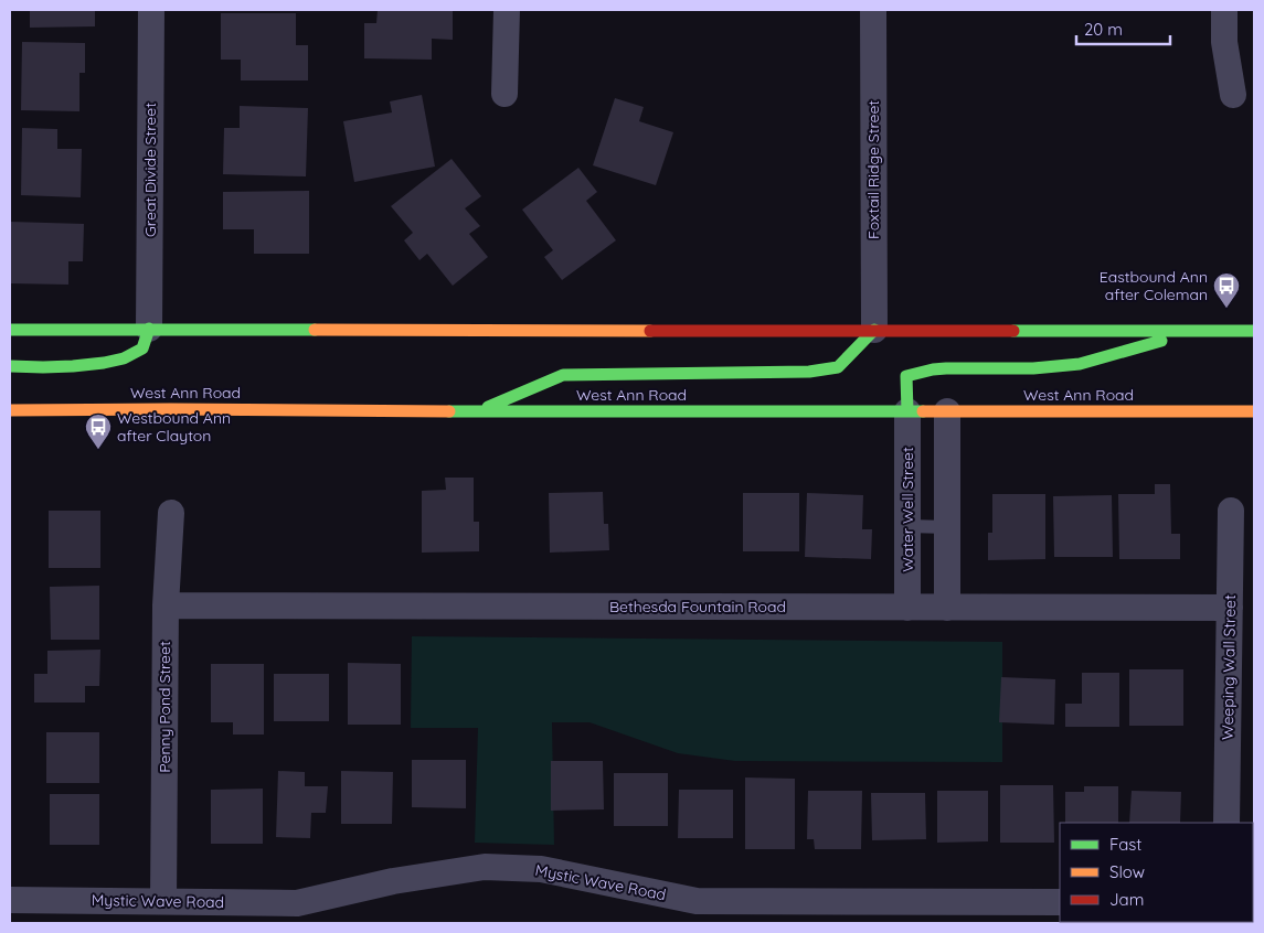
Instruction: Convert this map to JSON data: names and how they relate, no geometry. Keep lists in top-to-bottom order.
{
  "streets": {
    "main road": ["West Ann Road"],
    "street": [
      "Great Divide Street",
      "Foxtail Ridge Street",
      "Water Well Street",
      "Bethesda Fountain Road",
      "Weeping Wall Street",
      "Penny Pond Street",
      "Mystic Wave Road"
    ]
  },
  "crossings": [
    ["West Ann Road", "Water Well Street"],
    ["Water Well Street", "Bethesda Fountain Road"],
    ["Bethesda Fountain Road", "Weeping Wall Street"],
    ["Bethesda Fountain Road", "Penny Pond Street"],
    ["Penny Pond Street", "Mystic Wave Road"]
  ],
  "places": {
    "bus stop": ["Eastbound Ann after Coleman", "Westbound Ann after Clayton"]
  },
  "legend": ["Fast", "Slow", "Jam"],
  "scale_bar": "20 m"
}
